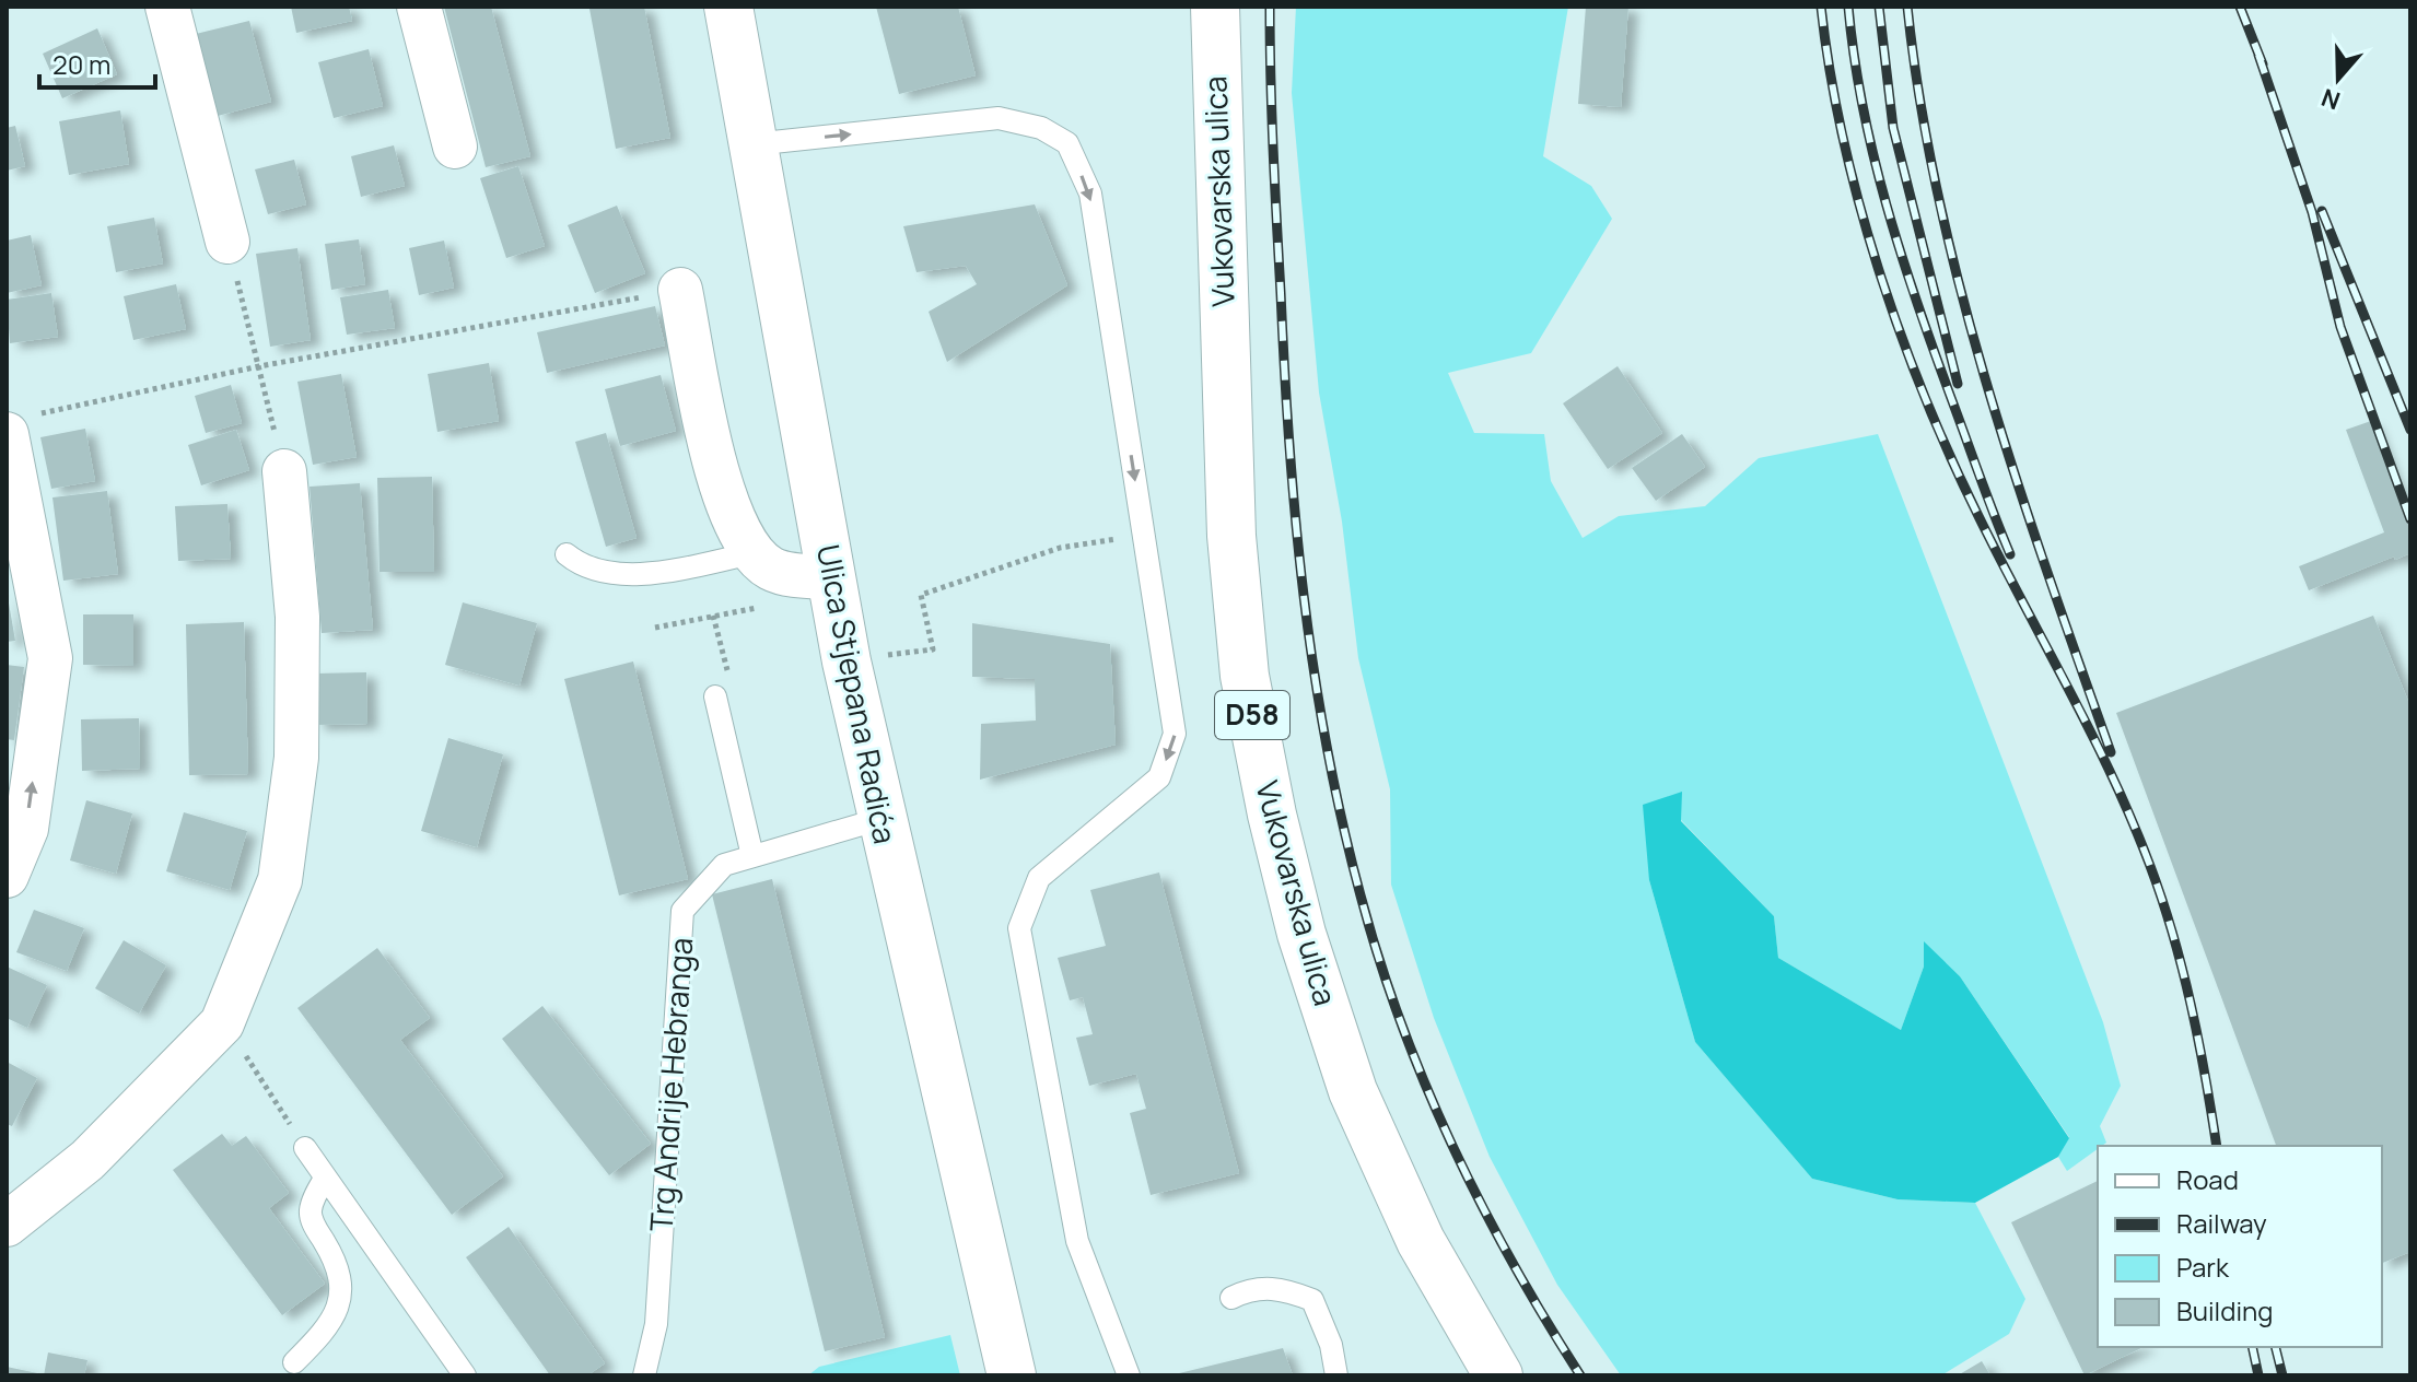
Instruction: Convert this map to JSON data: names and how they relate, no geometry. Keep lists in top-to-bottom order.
{
  "streets": {
    "main road": ["Vukovarska ulica", "Ulica Stjepana Radića", "D58"],
    "lane": ["Trg Andrije Hebranga"]
  },
  "crossings": [
    ["Ulica Stjepana Radića", "Trg Andrije Hebranga"]
  ],
  "legend": [
    "Road",
    "Railway",
    "Park",
    "Building"
  ],
  "scale_bar": "20 m",
  "north": "bottom"
}
